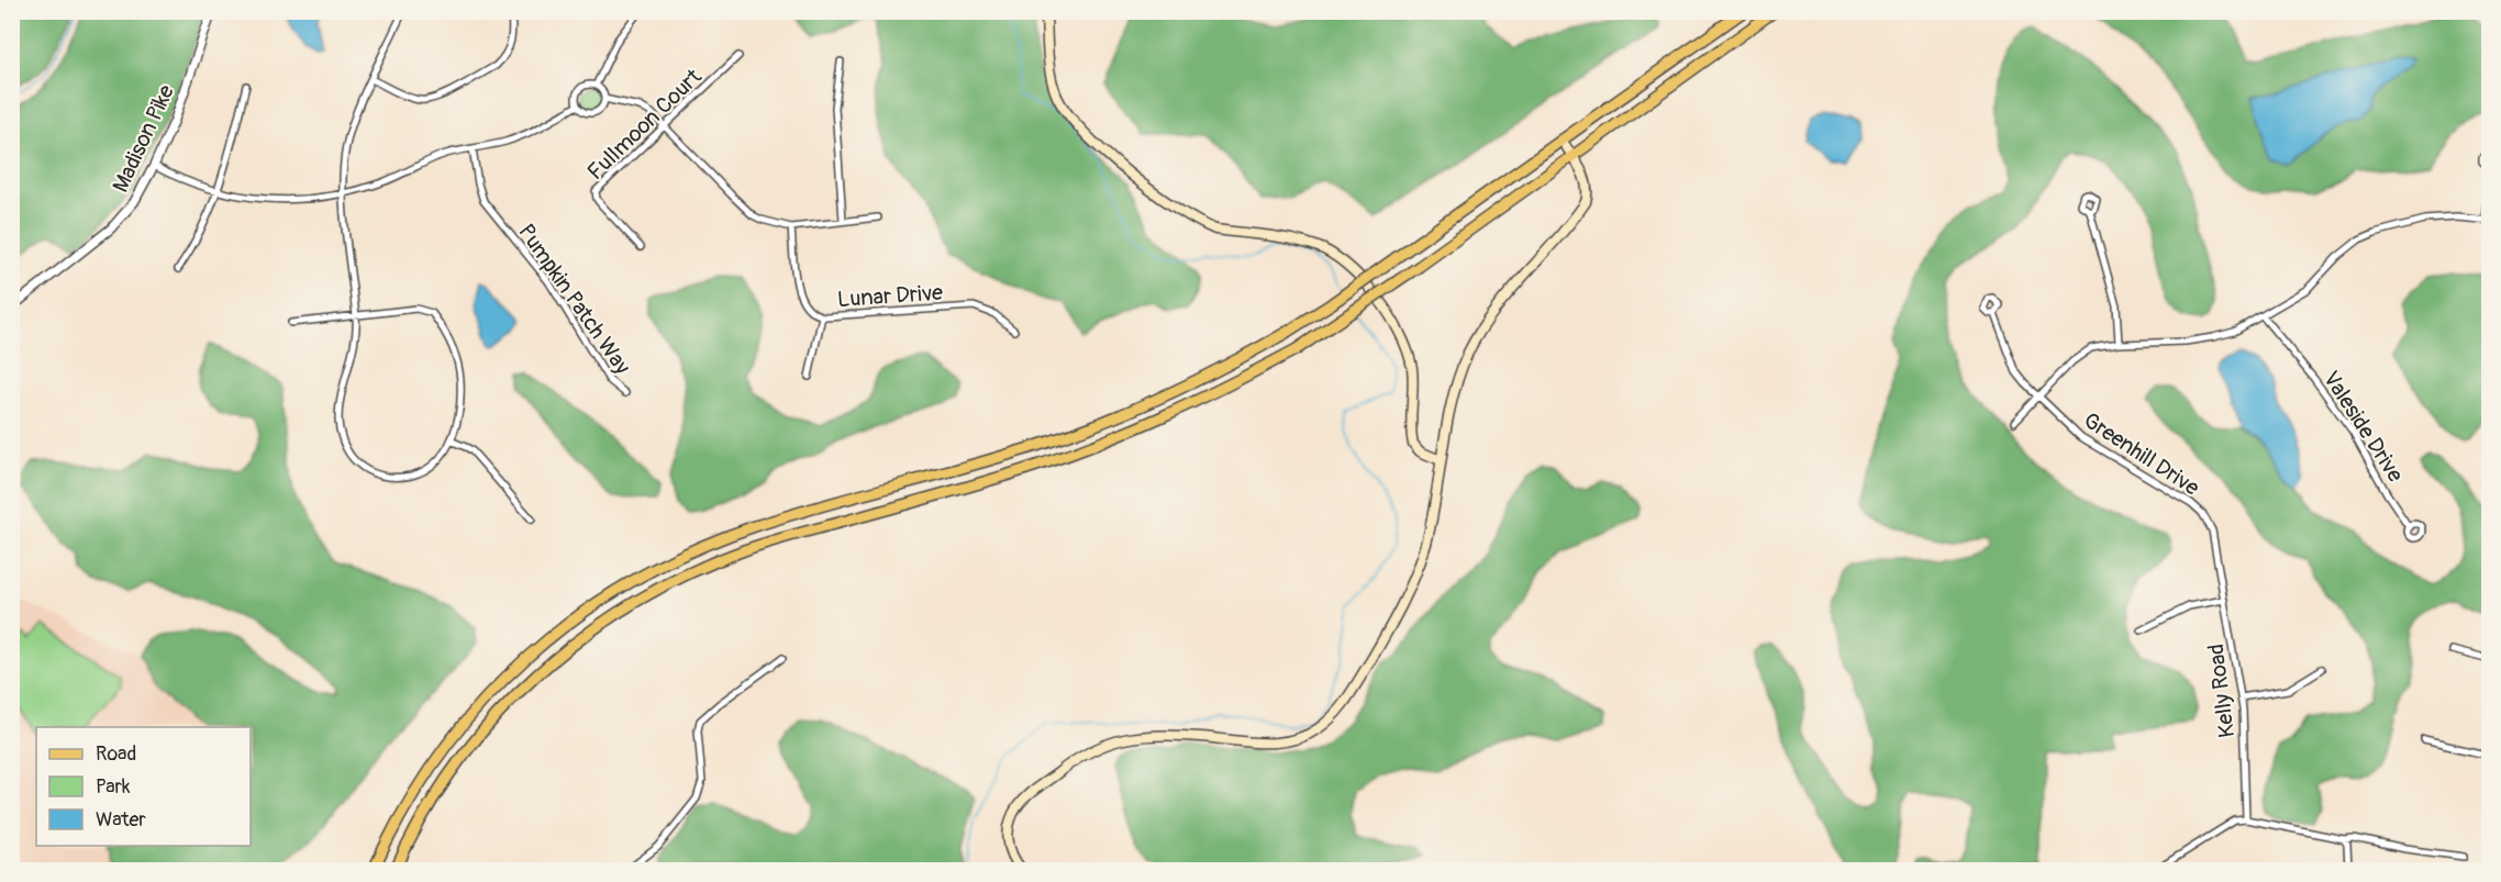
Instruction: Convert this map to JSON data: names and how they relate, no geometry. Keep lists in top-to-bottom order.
{
  "streets": {
    "street": [
      "Fullmoon Court",
      "Madison Pike",
      "Lunar Drive",
      "Pumpkin Patch Way",
      "Valeside Drive",
      "Greenhill Drive",
      "Kelly Road"
    ]
  },
  "crossings": [
    ["Greenhill Drive", "Kelly Road"]
  ],
  "legend": ["Road", "Park", "Water"]
}
